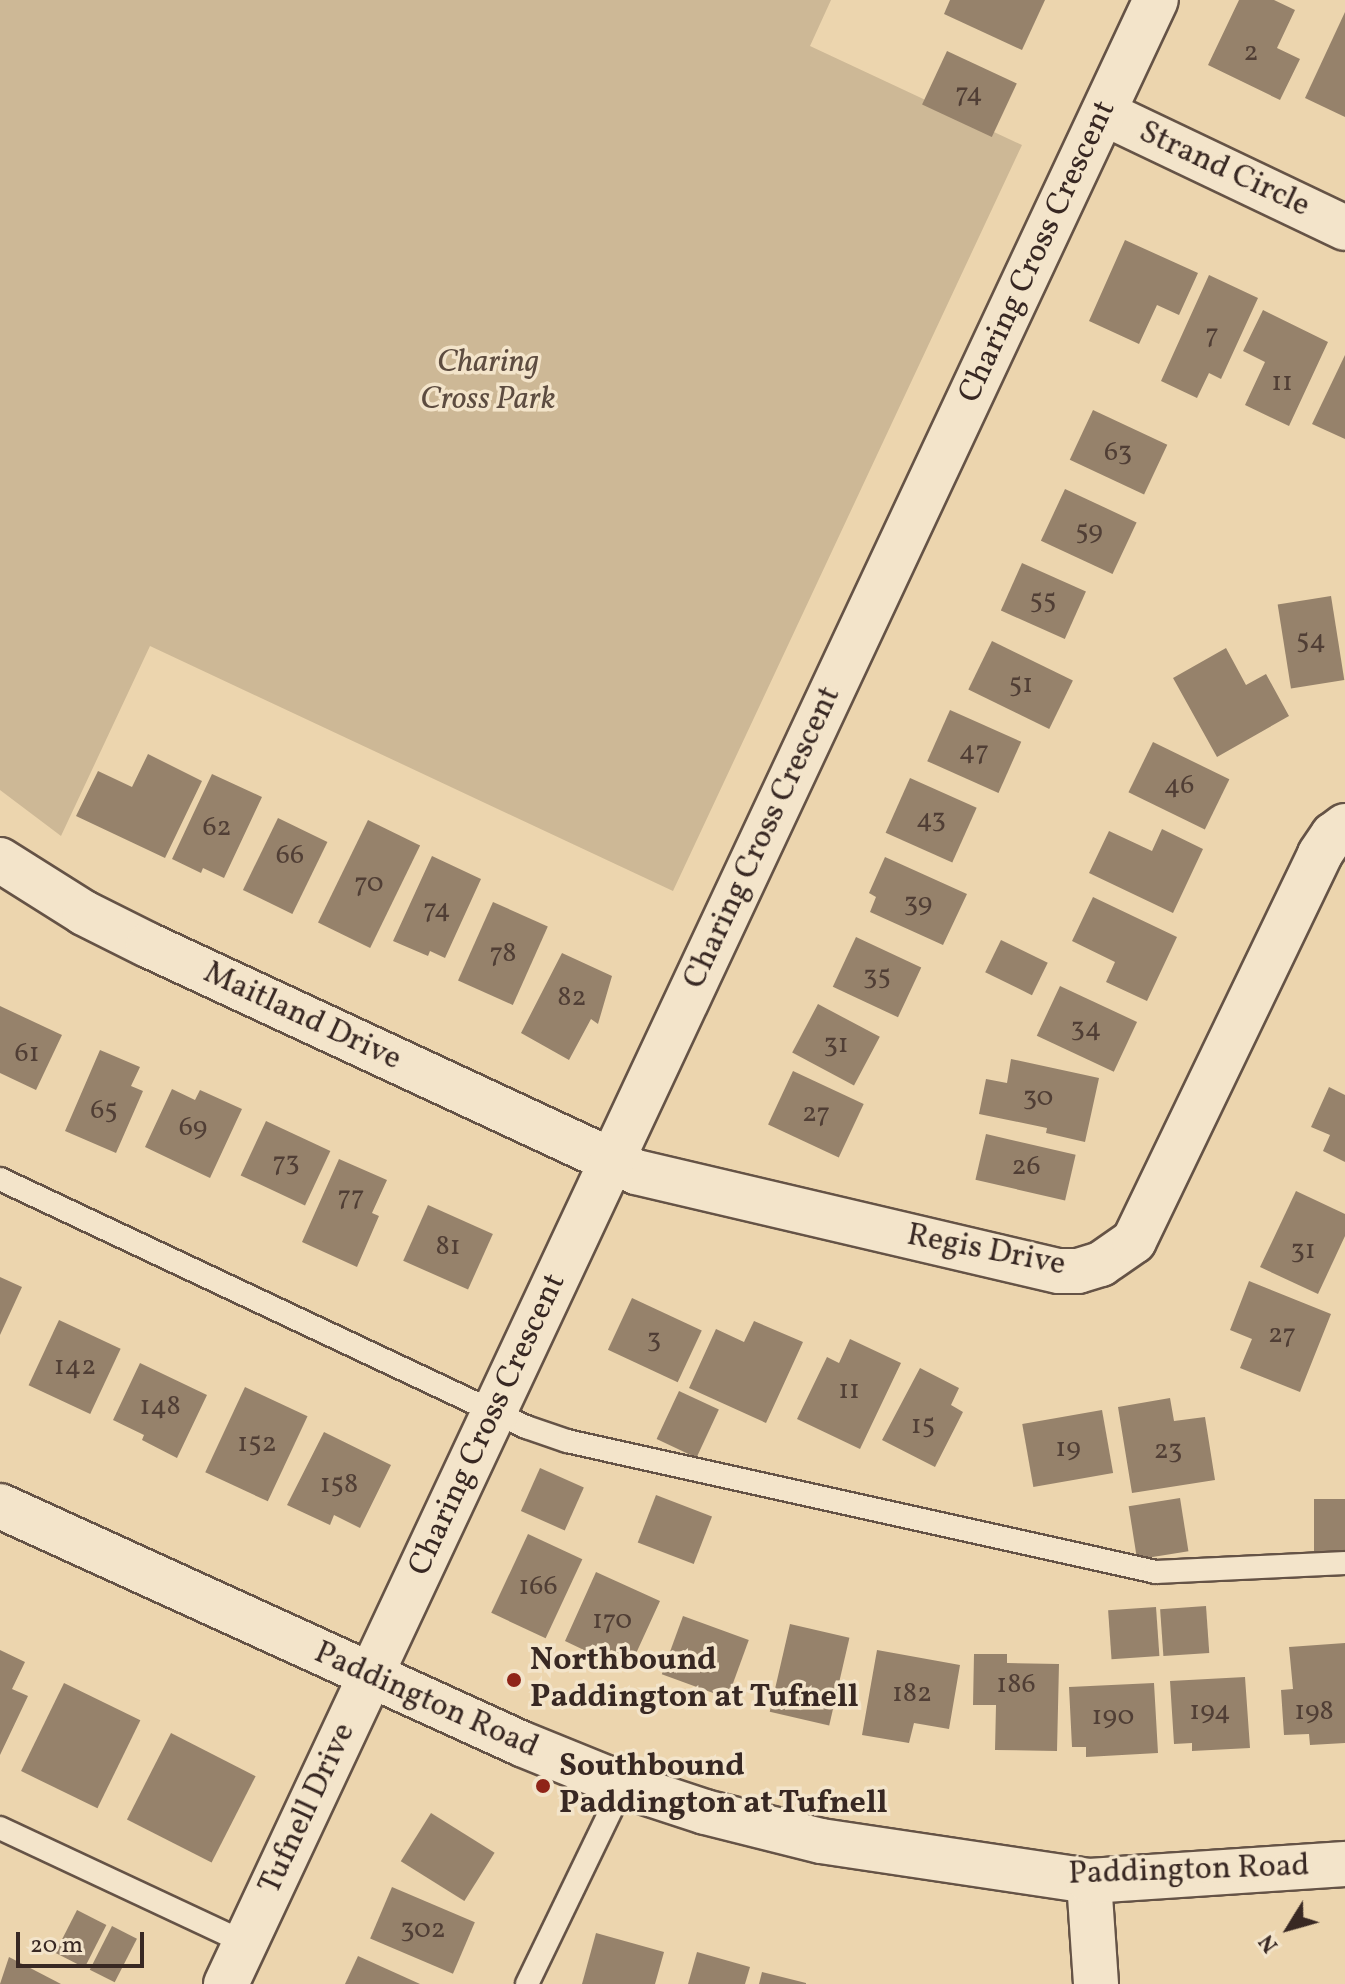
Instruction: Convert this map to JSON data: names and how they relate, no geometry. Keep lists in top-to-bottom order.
{
  "streets": {
    "street": [
      "Strand Circle",
      "Charing Cross Crescent",
      "Maitland Drive",
      "Regis Drive",
      "Paddington Road",
      "Tufnell Drive"
    ]
  },
  "crossings": [
    ["Strand Circle", "Charing Cross Crescent"],
    ["Charing Cross Crescent", "Maitland Drive"],
    ["Charing Cross Crescent", "Regis Drive"],
    ["Charing Cross Crescent", "Paddington Road"],
    ["Charing Cross Crescent", "Tufnell Drive"],
    ["Maitland Drive", "Regis Drive"],
    ["Paddington Road", "Tufnell Drive"]
  ],
  "parks": ["Charing Cross Park"],
  "places": ["Northbound Paddington at Tufnell", "Southbound Paddington at Tufnell"],
  "house_numbers": [
    "2",
    "74",
    "7",
    "11",
    "63",
    "59",
    "55",
    "54",
    "51",
    "47",
    "46",
    "43",
    "62",
    "66",
    "70",
    "39",
    "74",
    "78",
    "35",
    "82",
    "34",
    "31",
    "61",
    "30",
    "65",
    "27",
    "69",
    "73",
    "26",
    "77",
    "81",
    "31",
    "27",
    "3",
    "142",
    "11",
    "148",
    "15",
    "152",
    "19",
    "23",
    "158",
    "166",
    "170",
    "186",
    "182",
    "194",
    "198",
    "190",
    "302"
  ],
  "scale_bar": "20 m",
  "north": "bottom left"
}
